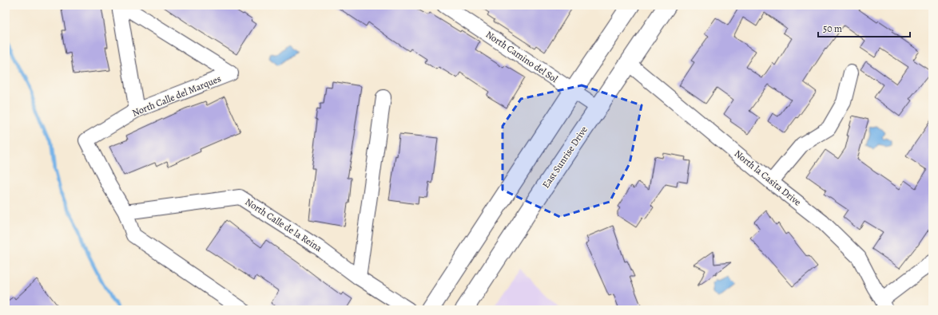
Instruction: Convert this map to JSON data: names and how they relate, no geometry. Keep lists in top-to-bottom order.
{
  "streets": {
    "main road": ["East Sunrise Drive"],
    "street": [
      "North Camino del Sol",
      "North Calle del Marques",
      "North la Casita Drive",
      "North Calle de la Reina"
    ]
  },
  "crossings": [
    ["North Camino del Sol", "East Sunrise Drive"],
    ["North Calle del Marques", "North Calle de la Reina"],
    ["East Sunrise Drive", "North la Casita Drive"]
  ],
  "scale_bar": "50 m"
}
